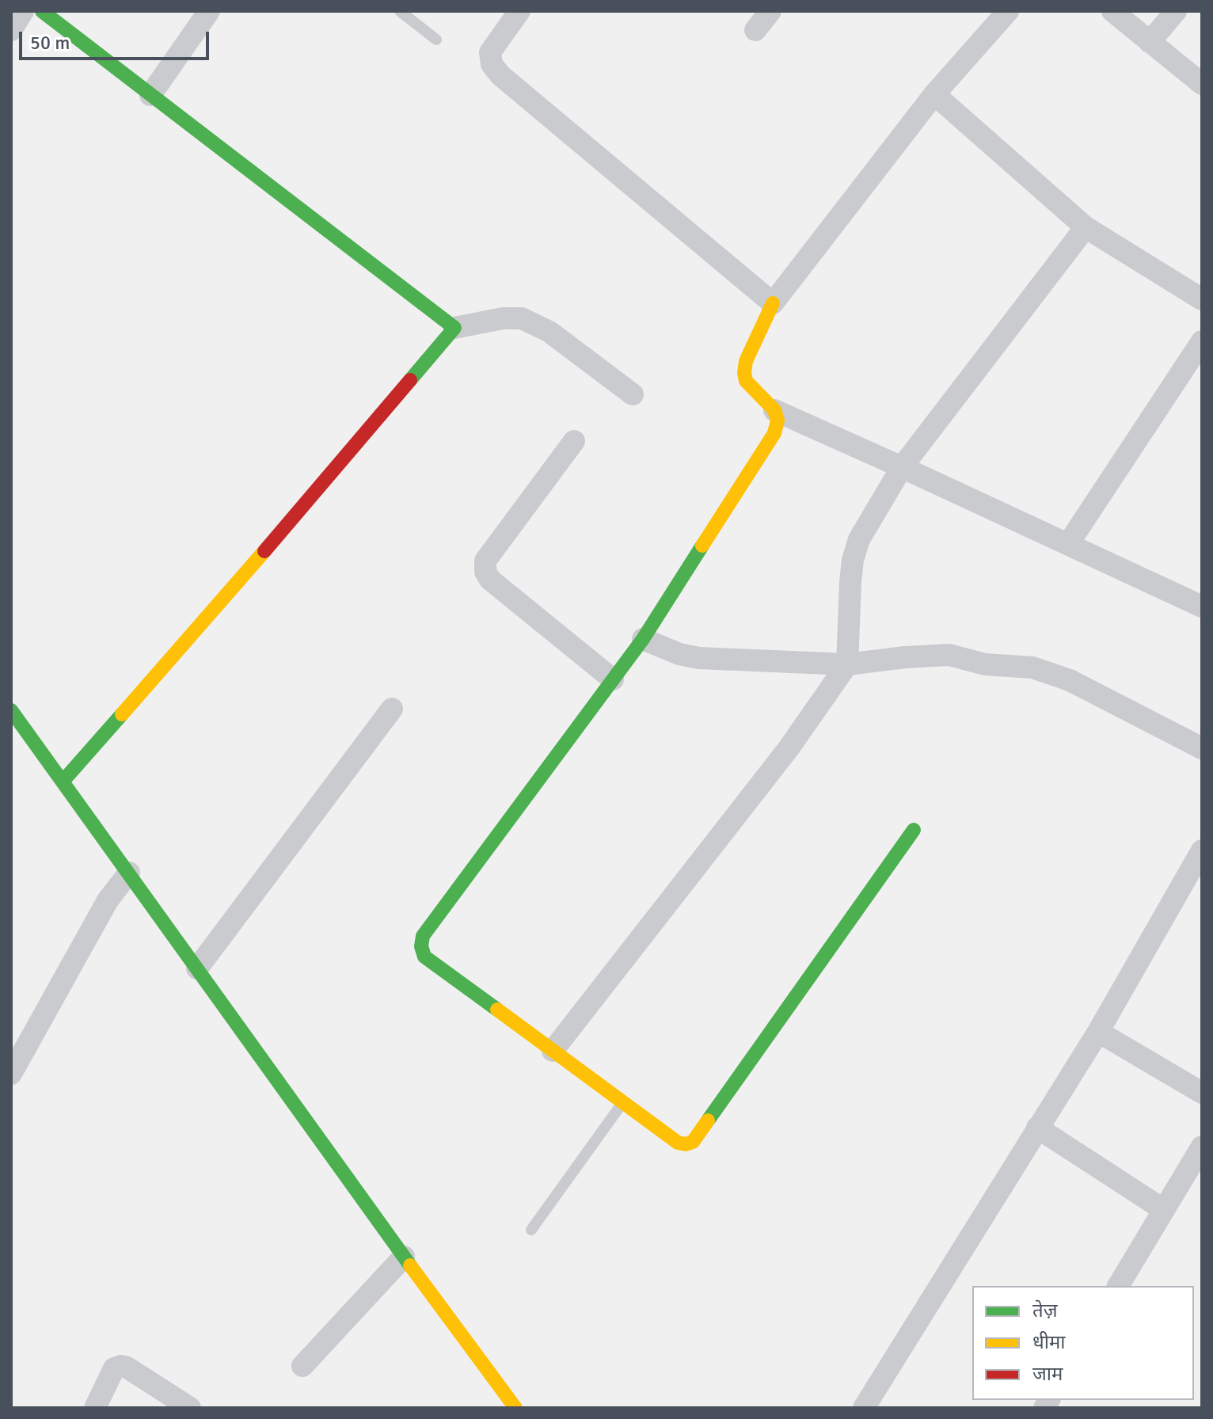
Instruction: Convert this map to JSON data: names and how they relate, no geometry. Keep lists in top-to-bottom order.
{
  "legend": ["तेज़", "धीमा", "जाम"],
  "scale_bar": "50 m"
}
